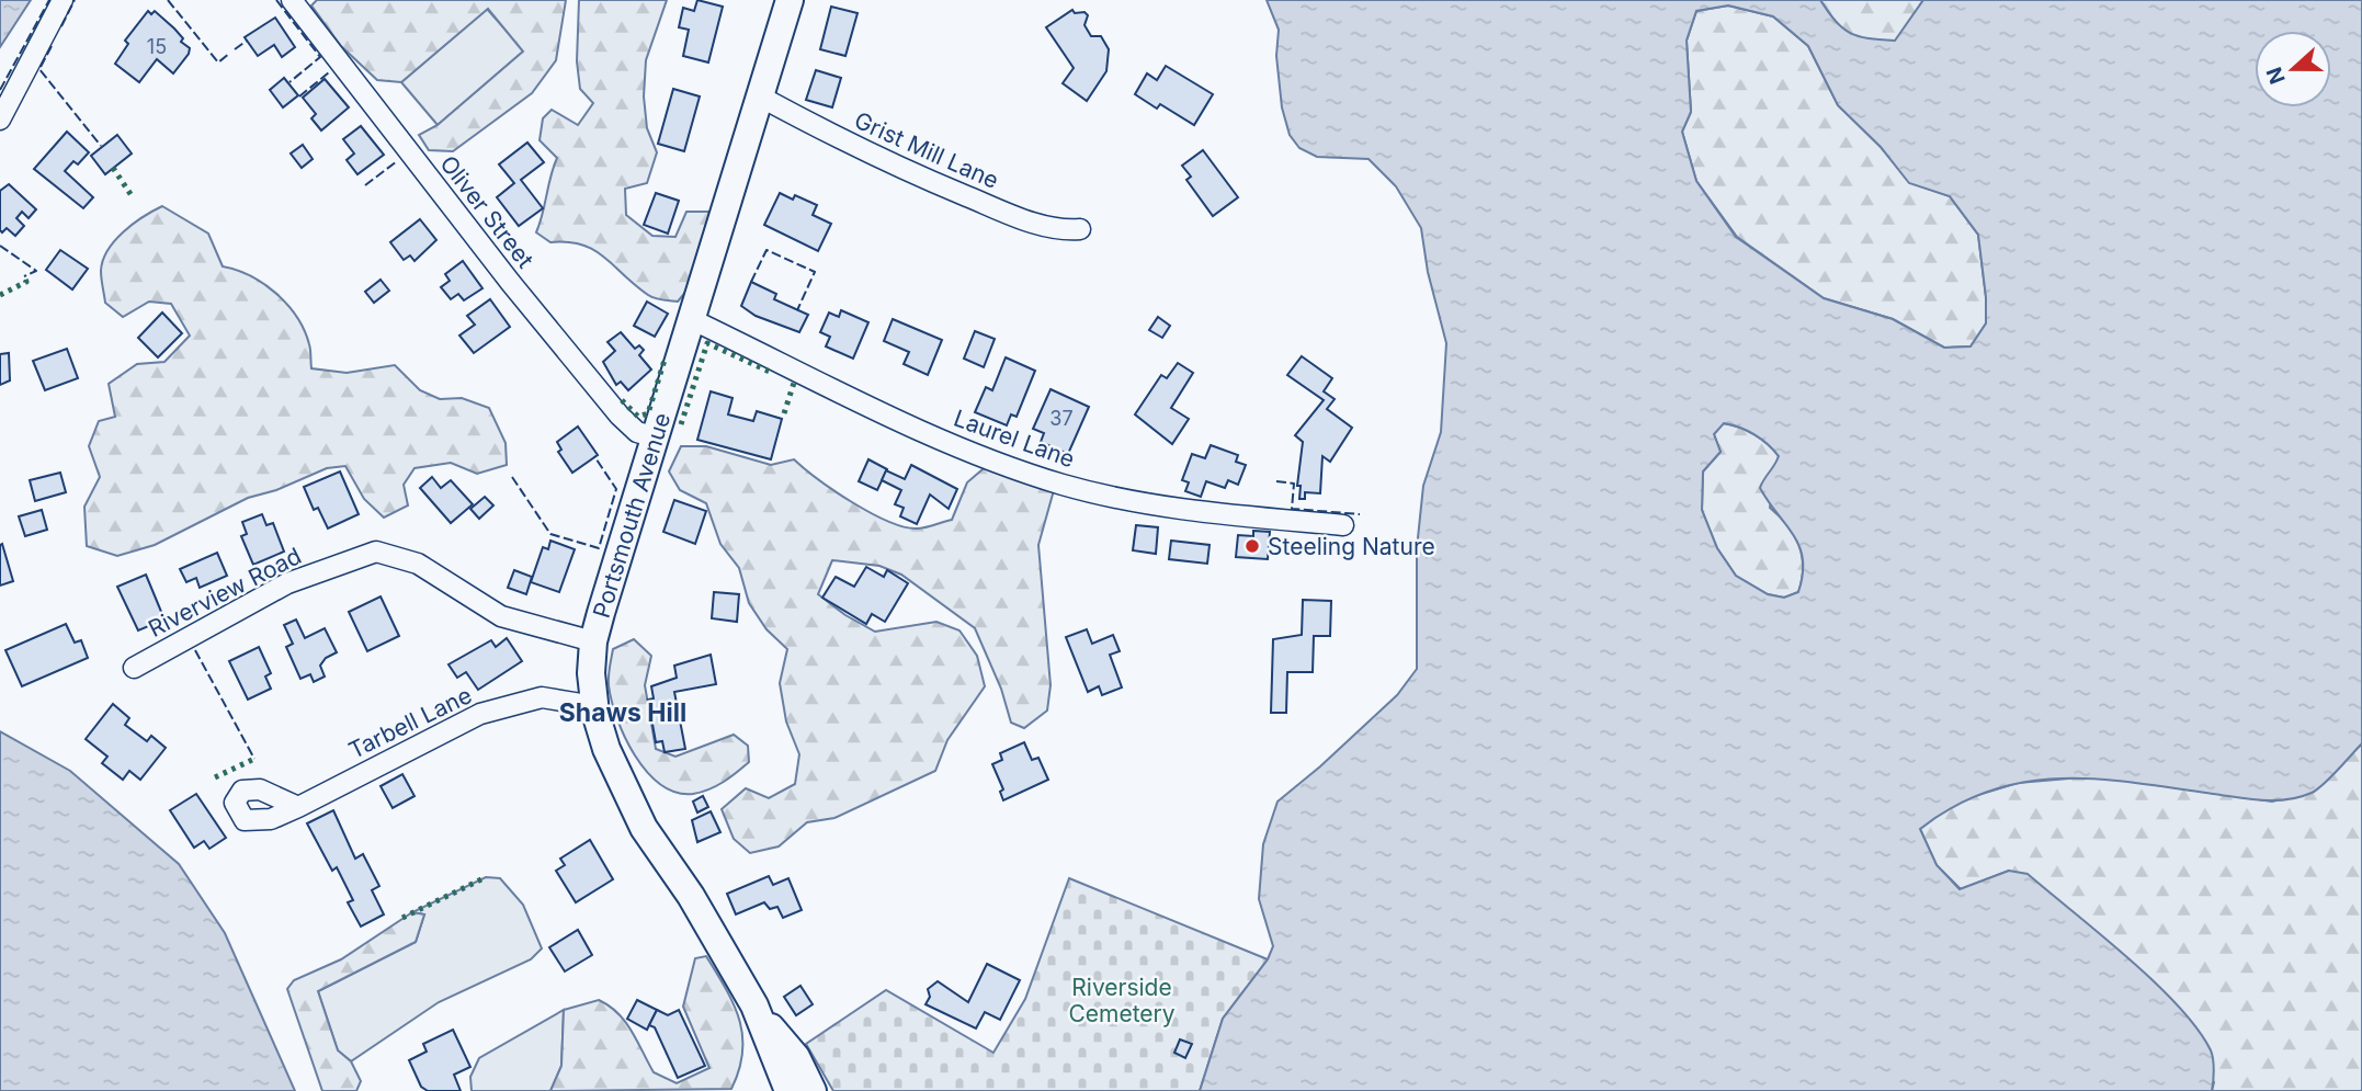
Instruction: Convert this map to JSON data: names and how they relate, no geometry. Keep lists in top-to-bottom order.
{
  "streets": {
    "main road": ["Portsmouth Avenue"],
    "street": [
      "Grist Mill Lane",
      "Oliver Street",
      "Laurel Lane",
      "Riverview Road",
      "Tarbell Lane"
    ]
  },
  "crossings": [
    ["Grist Mill Lane", "Portsmouth Avenue"],
    ["Oliver Street", "Portsmouth Avenue"],
    ["Laurel Lane", "Portsmouth Avenue"],
    ["Portsmouth Avenue", "Riverview Road"],
    ["Portsmouth Avenue", "Tarbell Lane"]
  ],
  "districts": ["Shaws Hill"],
  "parks": ["Riverside Cemetery"],
  "places": ["Steeling Nature"],
  "house_numbers": ["15", "37"],
  "north": "left"
}
